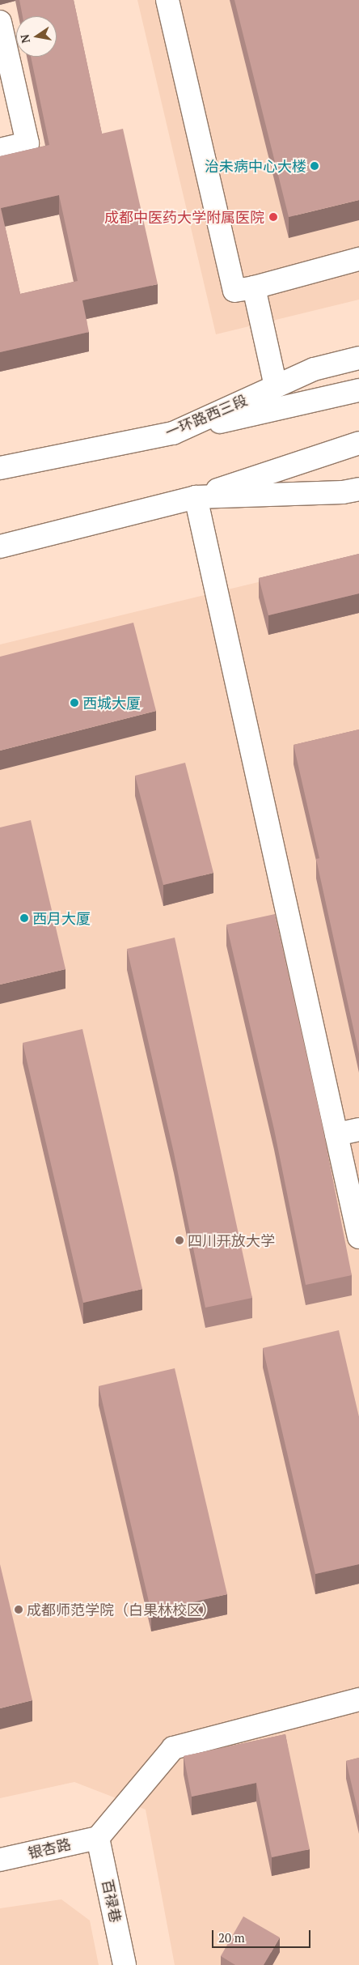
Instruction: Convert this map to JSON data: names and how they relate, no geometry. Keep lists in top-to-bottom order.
{
  "streets": {
    "main road": ["一环路西三段", "银杏路", "百禄巷"]
  },
  "crossings": [
    ["银杏路", "百禄巷"]
  ],
  "places": [
    "治未病中心大楼",
    "成都中医药大学附属医院",
    "西城大厦",
    "西月大厦",
    "四川开放大学",
    "成都师范学院（白果林校区）"
  ],
  "scale_bar": "20 m",
  "north": "left"
}
